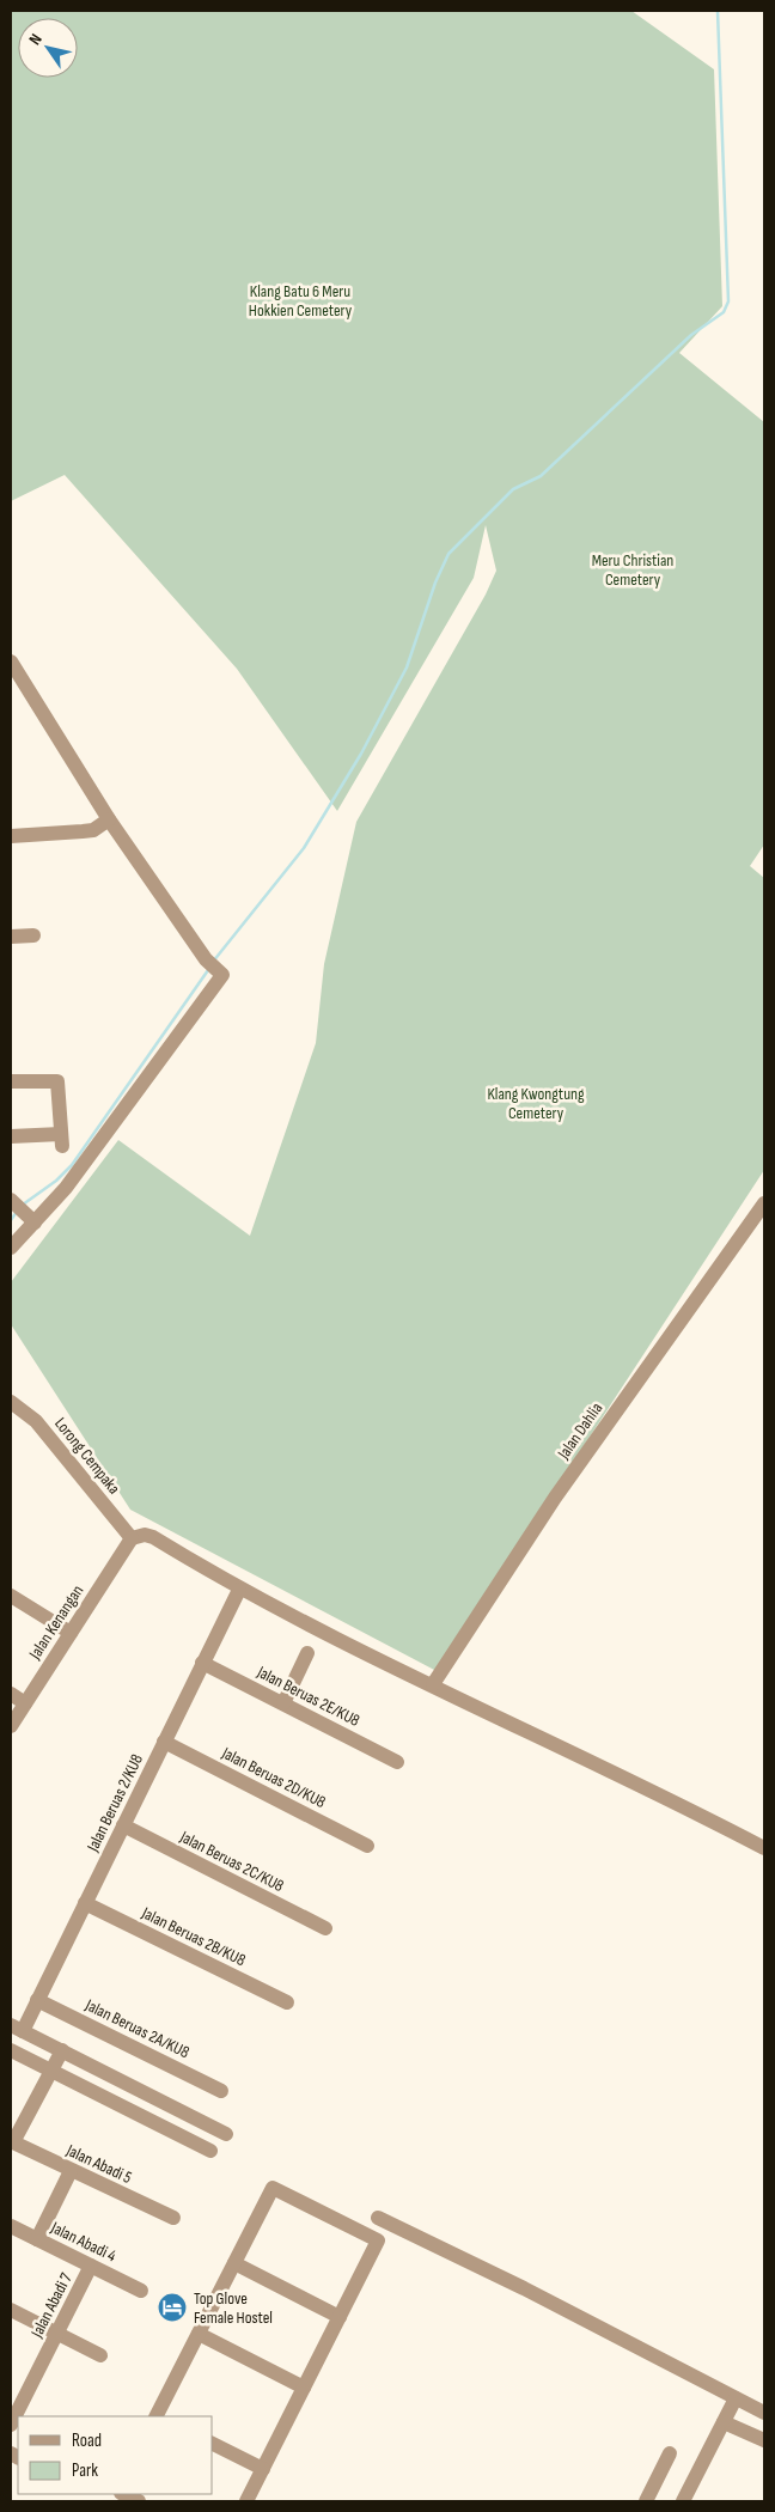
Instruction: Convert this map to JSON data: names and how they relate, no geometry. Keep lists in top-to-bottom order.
{
  "streets": {
    "street": [
      "Jalan Dahlia",
      "Lorong Cempaka",
      "Jalan Kenangan",
      "Jalan Beruas 2E/KU8",
      "Jalan Beruas 2D/KU8",
      "Jalan Beruas 2/KU8",
      "Jalan Beruas 2C/KU8",
      "Jalan Beruas 2B/KU8",
      "Jalan Beruas 2A/KU8",
      "Jalan Abadi 5",
      "Jalan Abadi 4",
      "Jalan Abadi 7"
    ]
  },
  "crossings": [
    ["Lorong Cempaka", "Jalan Kenangan"],
    ["Jalan Beruas 2E/KU8", "Jalan Beruas 2/KU8"],
    ["Jalan Beruas 2D/KU8", "Jalan Beruas 2/KU8"],
    ["Jalan Beruas 2/KU8", "Jalan Beruas 2C/KU8"],
    ["Jalan Beruas 2/KU8", "Jalan Beruas 2B/KU8"],
    ["Jalan Beruas 2/KU8", "Jalan Beruas 2A/KU8"],
    ["Jalan Abadi 4", "Jalan Abadi 7"]
  ],
  "parks": ["Klang Batu 6 Meru Hokkien Cemetery", "Meru Christian Cemetery", "Klang Kwongtung Cemetery"],
  "places": {
    "hotel": ["Top Glove Female Hostel"]
  },
  "legend": ["Road", "Park"],
  "north": "top left"
}
